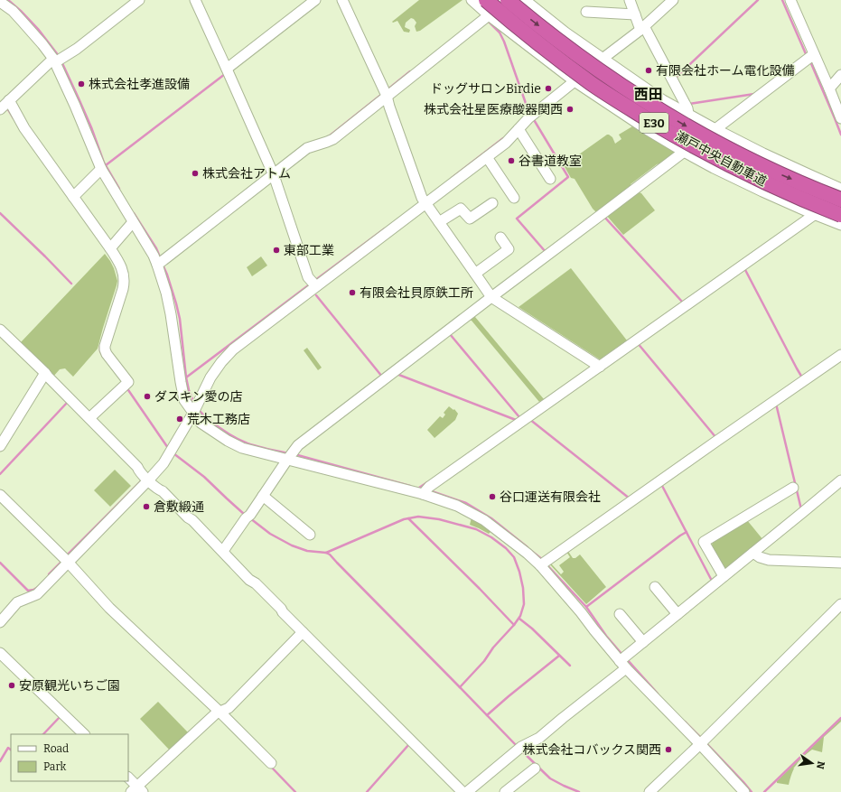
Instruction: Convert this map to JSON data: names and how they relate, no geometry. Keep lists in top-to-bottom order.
{
  "streets": {
    "highway": ["E30", "瀬戸中央自動車道"]
  },
  "districts": ["西田"],
  "places": [
    "有限会社ホーム電化設備",
    "株式会社孝進設備",
    "ドッグサロンBirdie",
    "株式会社星医療酸器関西",
    "谷書道教室",
    "株式会社アトム",
    "東部工業",
    "有限会社貝原鉄工所",
    "ダスキン愛の店",
    "荒木工務店",
    "谷口運送有限会社",
    "倉敷緞通",
    "安原観光いちご園",
    "株式会社コバックス関西"
  ],
  "legend": ["Road", "Park"],
  "north": "right"
}
